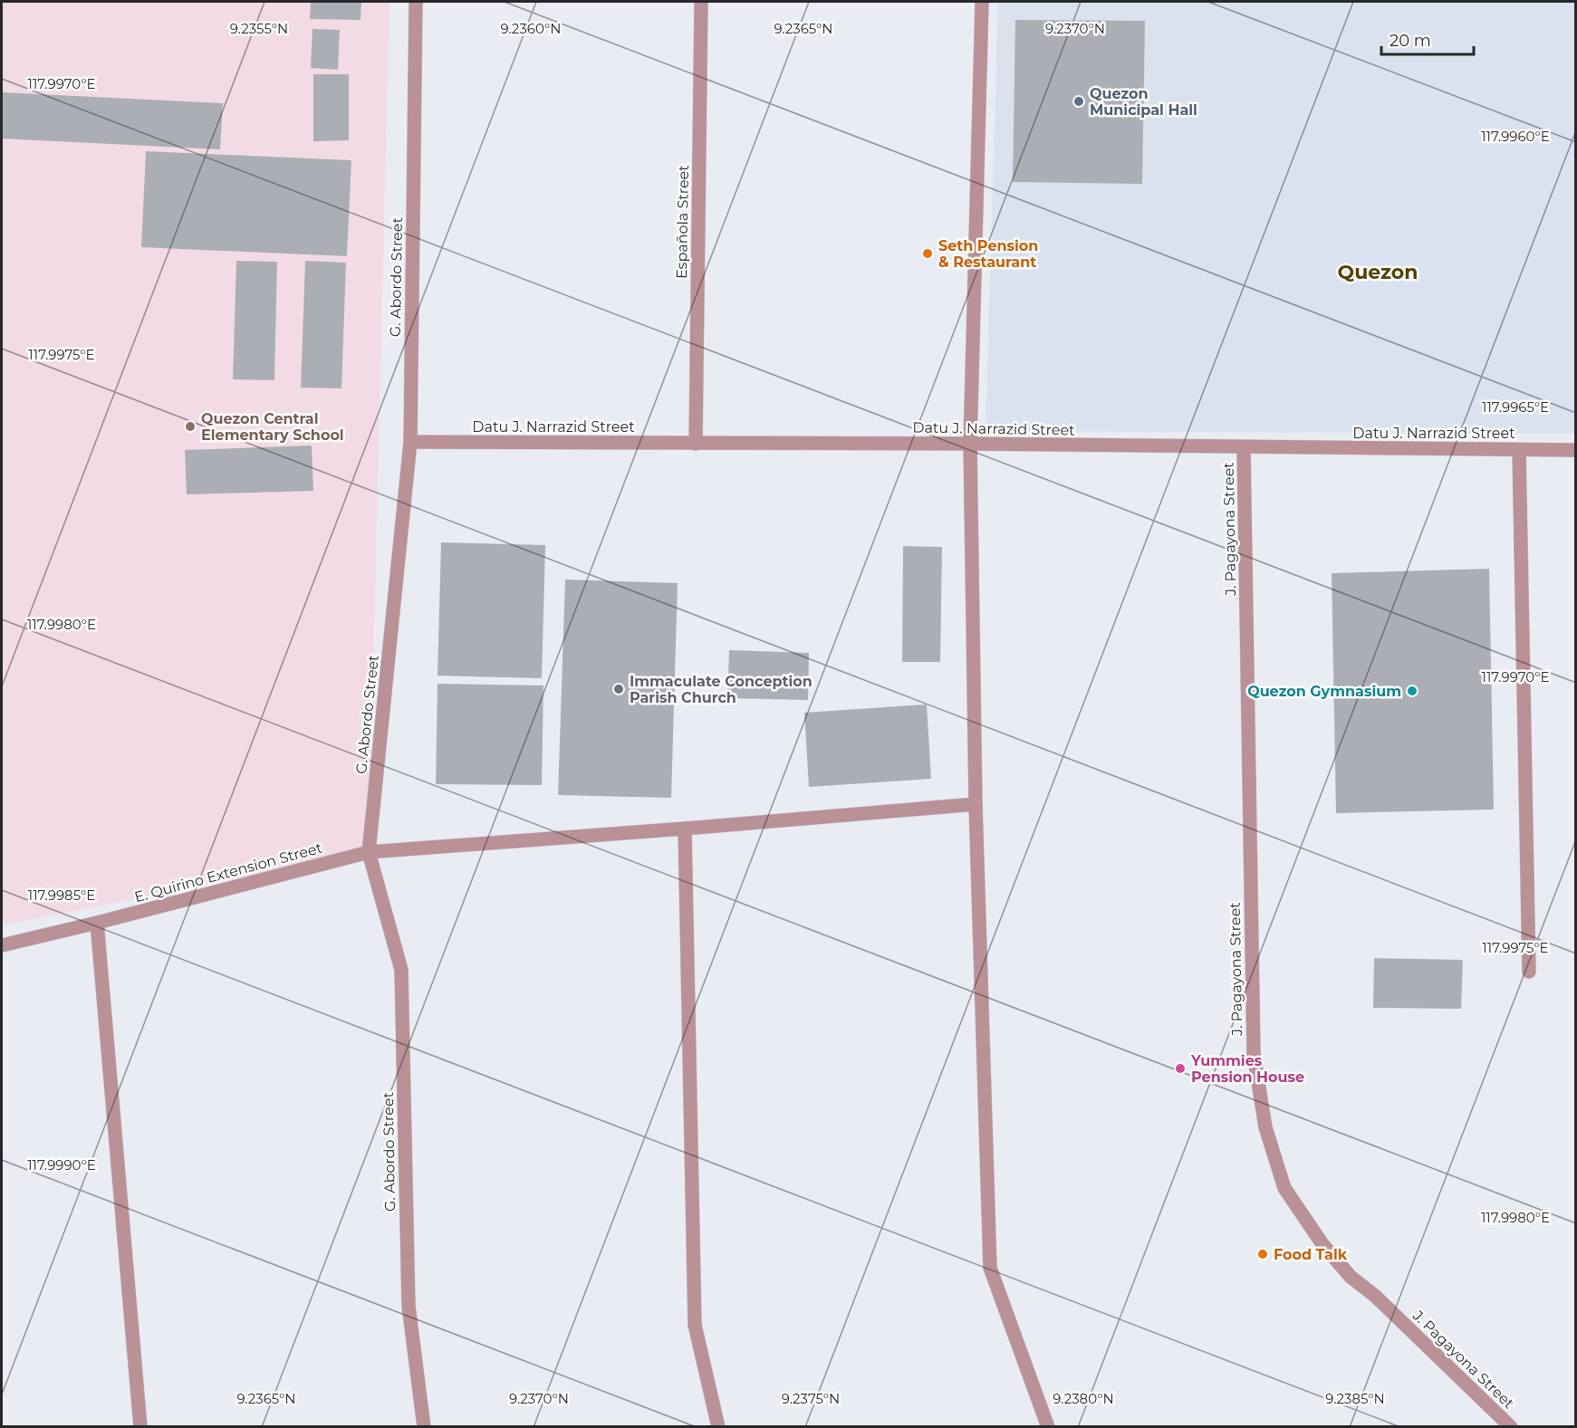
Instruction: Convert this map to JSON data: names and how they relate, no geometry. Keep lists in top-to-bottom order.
{
  "streets": {
    "street": [
      "Española Street",
      "G. Abordo Street",
      "Datu J. Narrazid Street",
      "J. Pagayona Street",
      "E. Quirino Extension Street"
    ]
  },
  "crossings": [
    ["Española Street", "Datu J. Narrazid Street"],
    ["G. Abordo Street", "Datu J. Narrazid Street"],
    ["G. Abordo Street", "E. Quirino Extension Street"],
    ["Datu J. Narrazid Street", "J. Pagayona Street"]
  ],
  "districts": ["Quezon"],
  "places": [
    "Quezon Municipal Hall",
    "Seth Pension & Restaurant",
    "Quezon Central Elementary School",
    "Immaculate Conception Parish Church",
    "Quezon Gymnasium",
    "Yummies Pension House",
    "Food Talk"
  ],
  "scale_bar": "20 m",
  "coordinates": [
    "9.2365°N",
    "9.2370°N",
    "9.2355°N",
    "9.2360°N",
    "117.9970°E",
    "117.9960°E",
    "117.9975°E",
    "117.9965°E",
    "117.9980°E",
    "117.9985°E",
    "117.9990°E",
    "9.2375°N",
    "9.2380°N",
    "9.2385°N"
  ]
}
